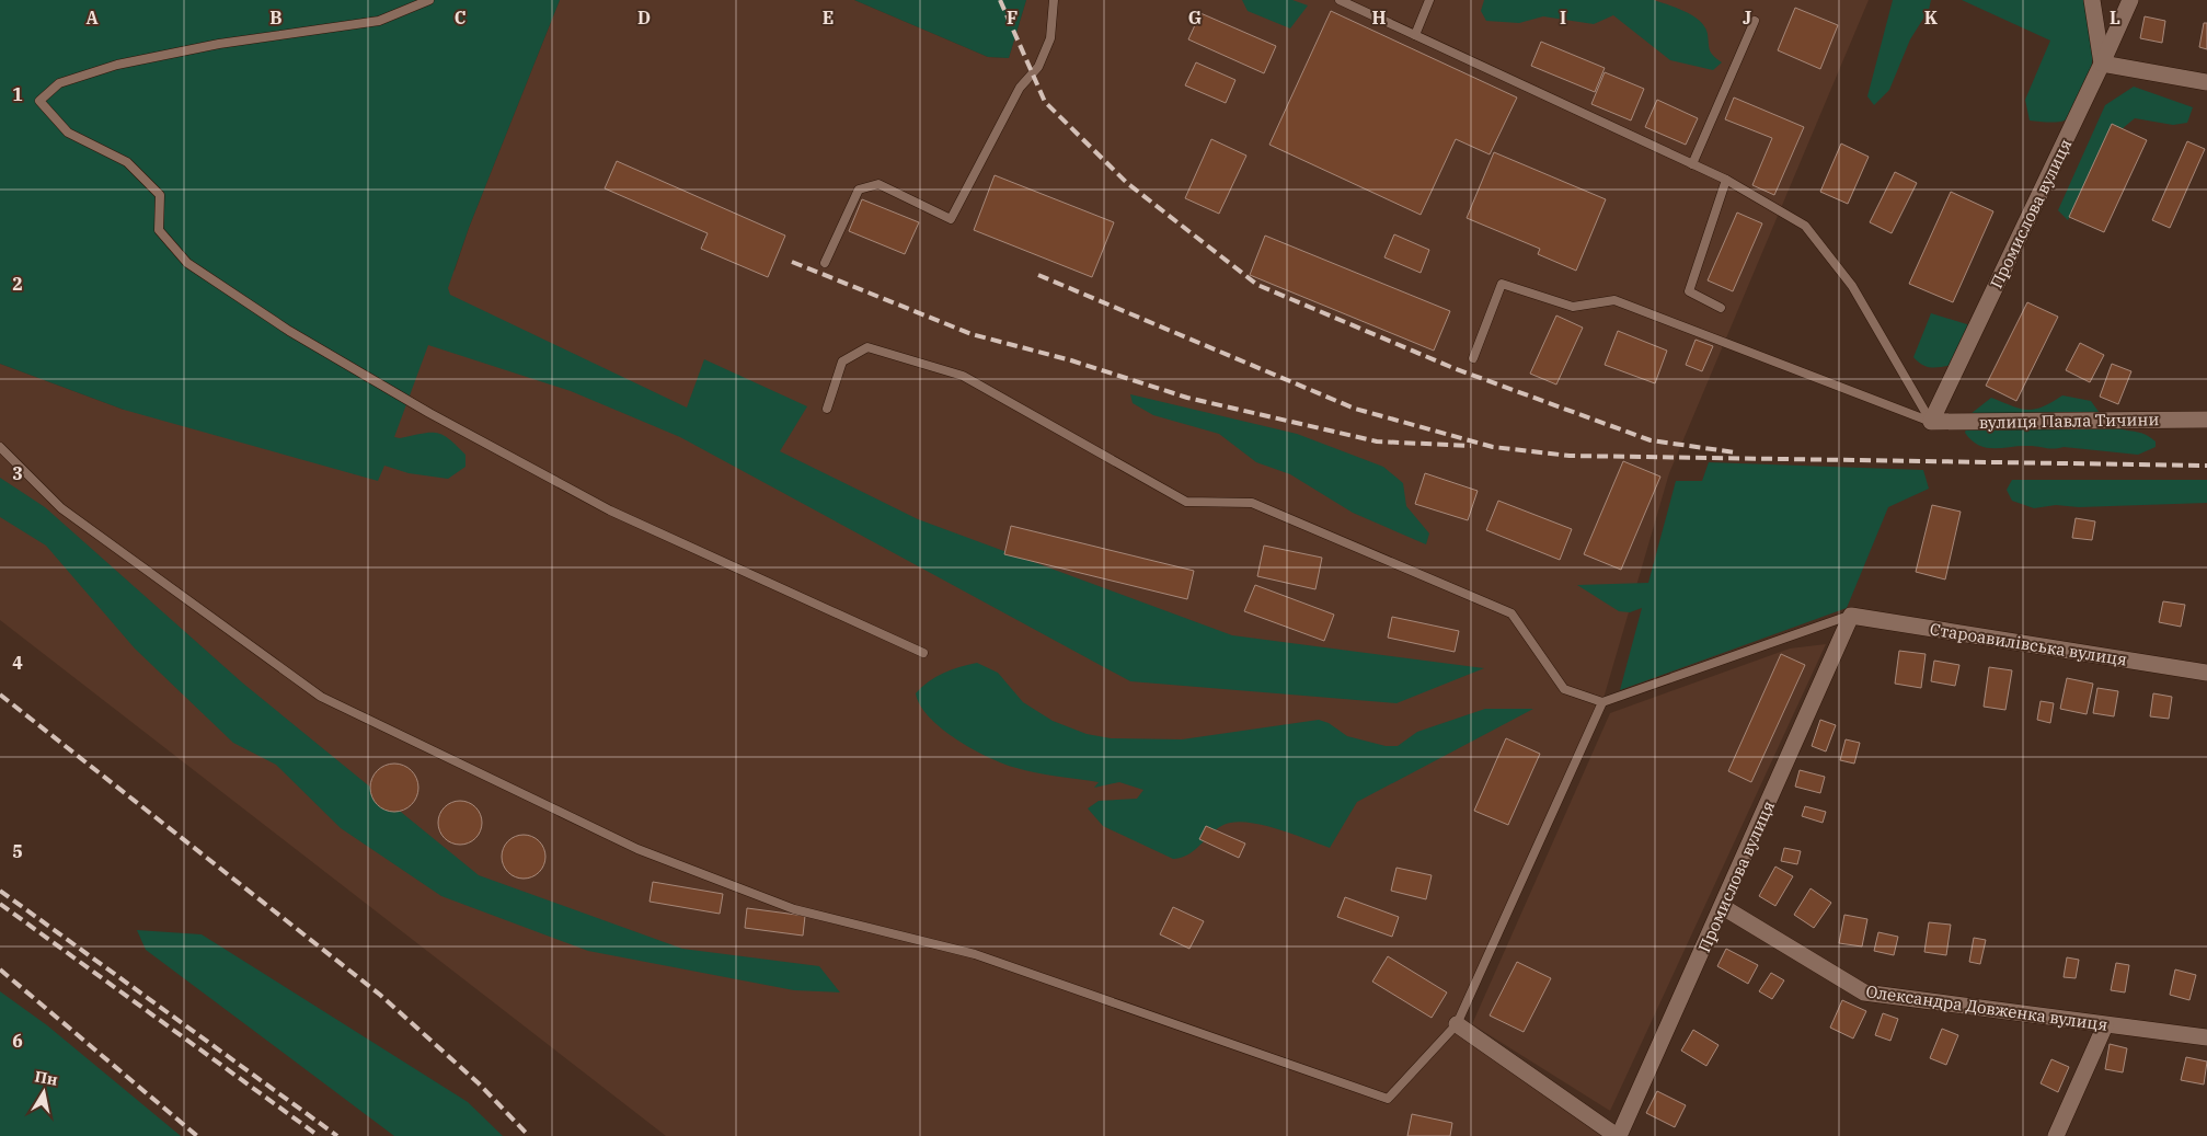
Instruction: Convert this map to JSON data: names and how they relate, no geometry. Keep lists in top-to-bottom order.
{
  "streets": {
    "street": [
      "Промислова вулиця",
      "вулиця Павла Тичини",
      "Староавилівська вулиця",
      "Олександра Довженка вулиця"
    ]
  },
  "crossings": [
    ["Промислова вулиця", "вулиця Павла Тичини"],
    ["Промислова вулиця", "Староавилівська вулиця"],
    ["Промислова вулиця", "Олександра Довженка вулиця"]
  ],
  "north": "top",
  "grid": {
    "columns": [
      "A",
      "B",
      "C",
      "D",
      "E",
      "F",
      "G",
      "H",
      "I",
      "J",
      "K",
      "L"
    ],
    "rows": [
      "1",
      "2",
      "3",
      "4",
      "5",
      "6"
    ]
  }
}
